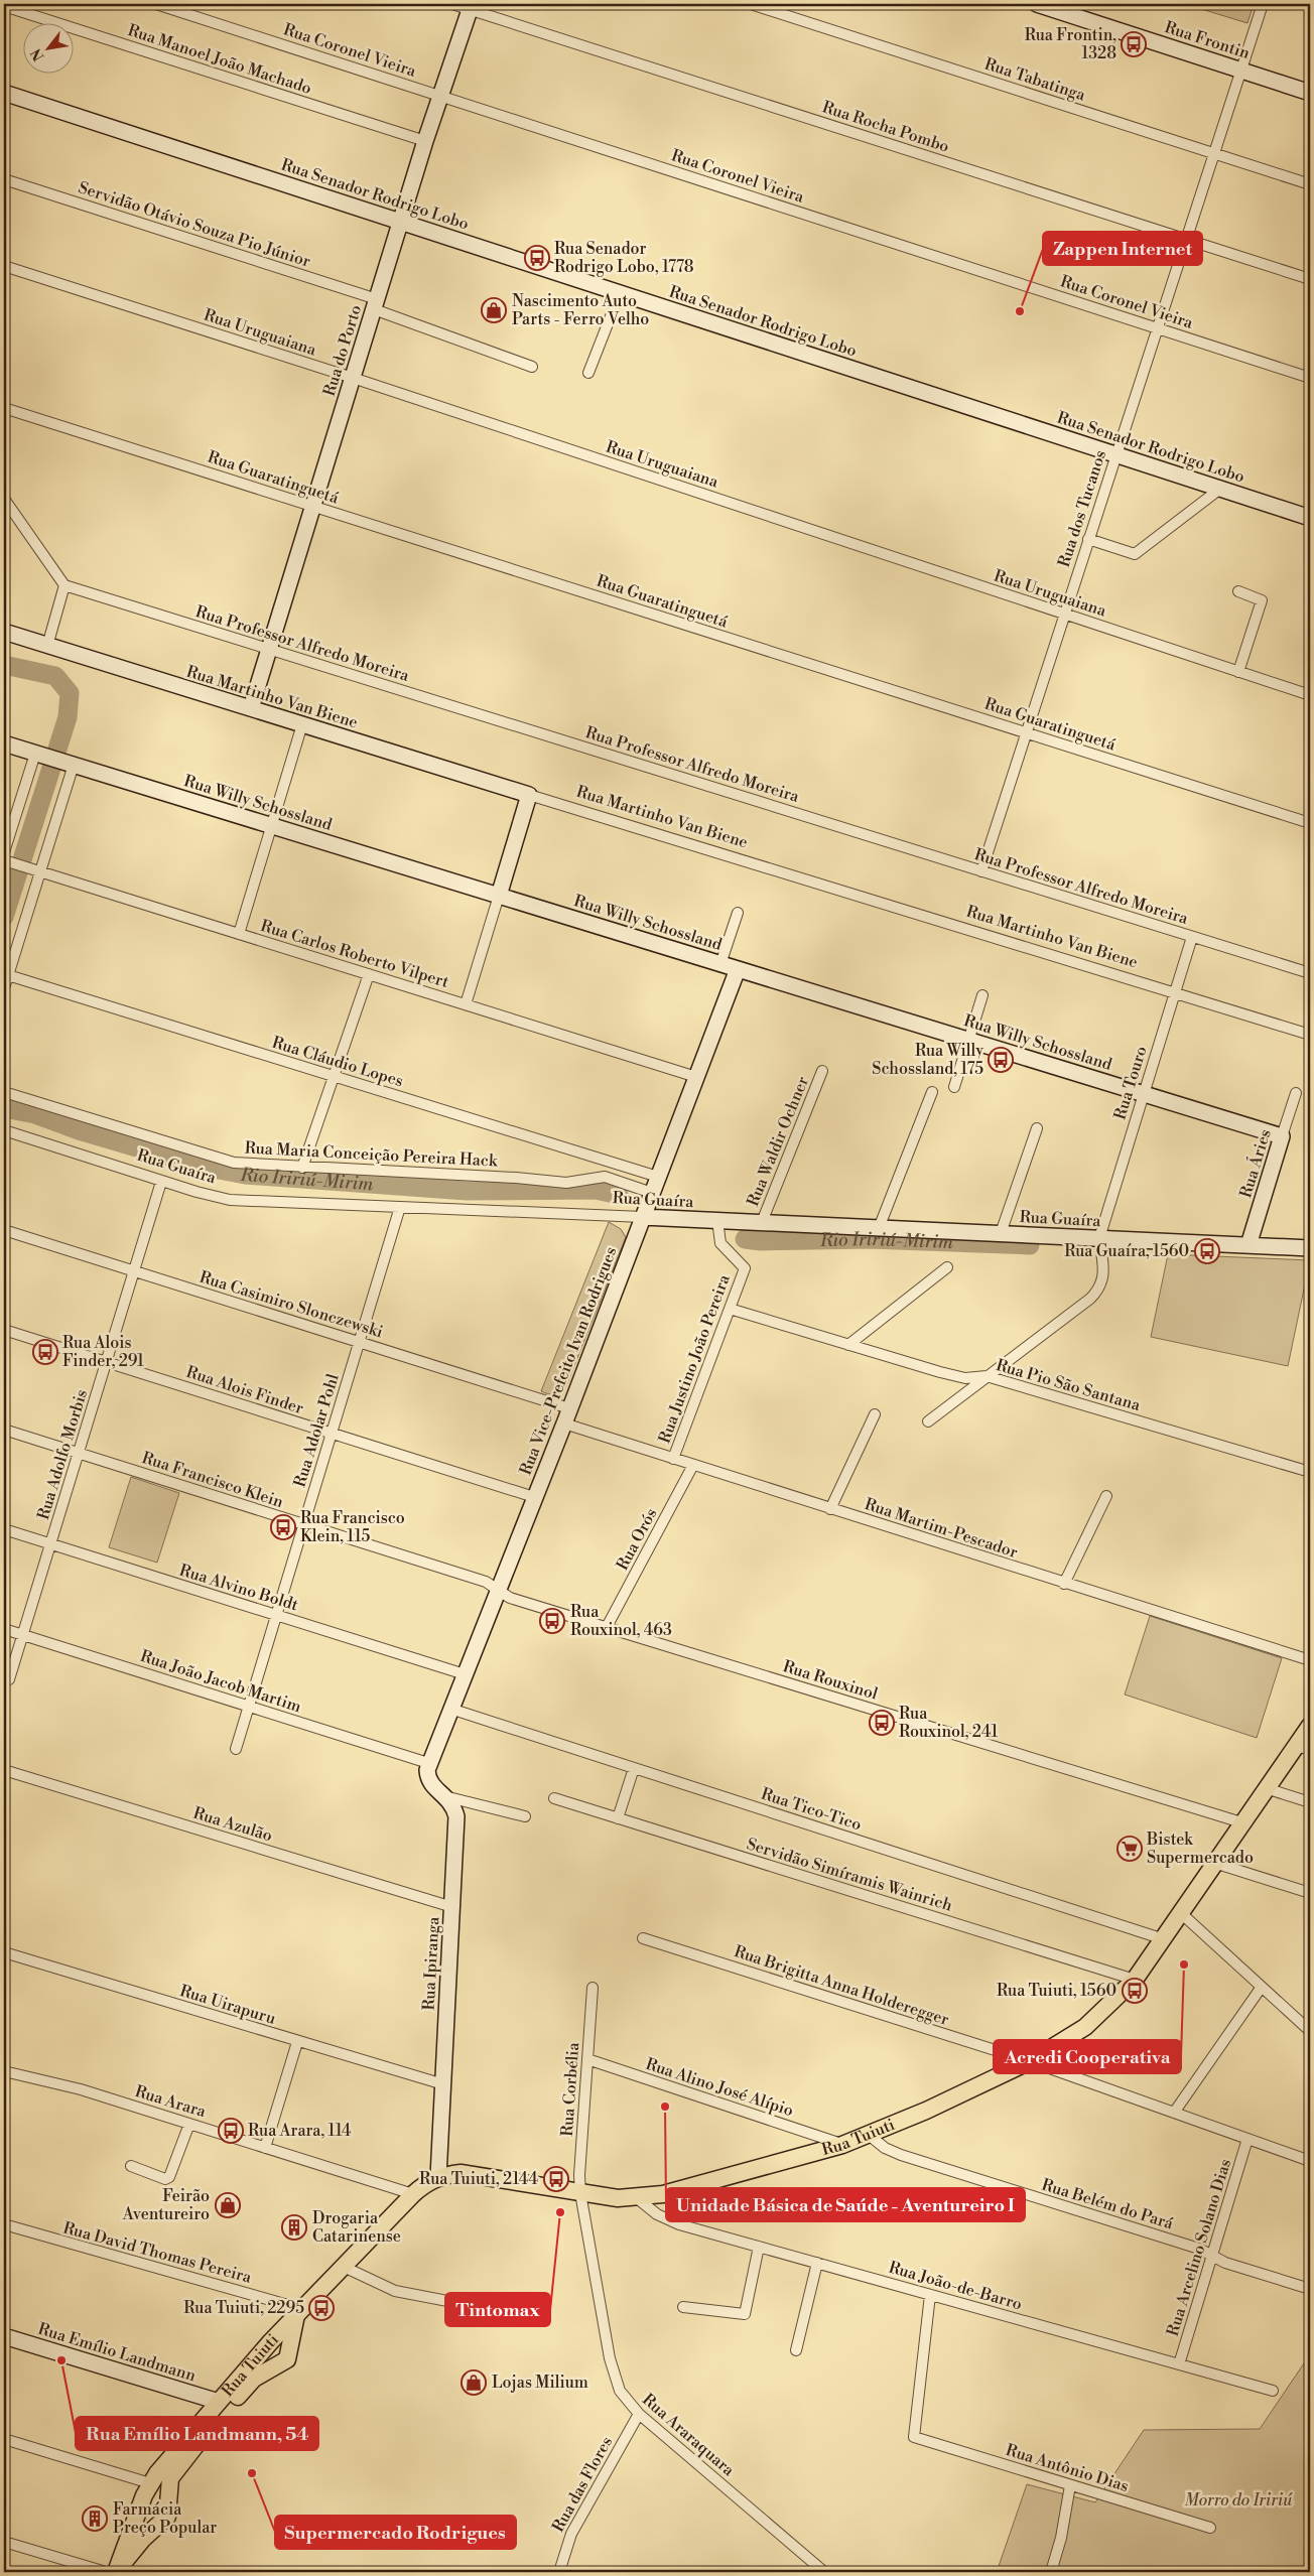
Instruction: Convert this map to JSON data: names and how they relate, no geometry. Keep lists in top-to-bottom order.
{
  "streets": {
    "main road": ["Rua Tuiuti"],
    "street": [
      "Rua Frontin",
      "Rua Coronel Vieira",
      "Rua Manoel João Machado",
      "Rua Tabatinga",
      "Rua Rocha Pombo",
      "Rua Senador Rodrigo Lobo",
      "Servidão Otávio Souza Pio Júnior",
      "Rua Uruguaiana",
      "Rua do Porto",
      "Rua Guaratinguetá",
      "Rua dos Tucanos",
      "Rua Professor Alfredo Moreira",
      "Rua Martinho Van Biene",
      "Rua Willy Schossland",
      "Rua Carlos Roberto Vilpert",
      "Rua Cláudio Lopes",
      "Rua Touro",
      "Rua Waldir Ochner",
      "Rua Maria Conceição Pereira Hack",
      "Rua Áries",
      "Rua Guaíra",
      "Rua Casimiro Slonczewski",
      "Rua Justino João Pereira",
      "Rua Vice-Prefeito Ivan Rodrigues",
      "Rua Pio São Santana",
      "Rua Alois Finder",
      "Rua Adolar Pohl",
      "Rua Adolfo Morbis",
      "Rua Francisco Klein",
      "Rua Martim-Pescador",
      "Rua Orós",
      "Rua Alvino Boldt",
      "Rua Rouxinol",
      "Rua João Jacob Martim",
      "Rua Tico-Tico",
      "Rua Azulão",
      "Servidão Simíramis Wainrich",
      "Rua Ipiranga",
      "Rua Brigitta Anna Holderegger",
      "Rua Uirapuru",
      "Rua Alino José Alípio",
      "Rua Corbélia",
      "Rua Arara",
      "Rua Belém do Pará",
      "Rua Arcelino Solano Dias",
      "Rua David Thomas Pereira",
      "Rua João-de-Barro",
      "Rua Emílio Landmann",
      "Rua Araraquara",
      "Rua Antônio Dias",
      "Rua das Flores"
    ]
  },
  "crossings": [
    ["Rua Frontin", "Rua dos Tucanos"],
    ["Rua Coronel Vieira", "Rua do Porto"],
    ["Rua Coronel Vieira", "Rua dos Tucanos"],
    ["Rua Manoel João Machado", "Rua do Porto"],
    ["Rua Tabatinga", "Rua dos Tucanos"],
    ["Rua Rocha Pombo", "Rua do Porto"],
    ["Rua Rocha Pombo", "Rua dos Tucanos"],
    ["Rua Senador Rodrigo Lobo", "Rua do Porto"],
    ["Rua Senador Rodrigo Lobo", "Rua dos Tucanos"],
    ["Servidão Otávio Souza Pio Júnior", "Rua do Porto"],
    ["Rua Uruguaiana", "Rua do Porto"],
    ["Rua Uruguaiana", "Rua dos Tucanos"],
    ["Rua do Porto", "Rua Guaratinguetá"],
    ["Rua do Porto", "Rua Professor Alfredo Moreira"],
    ["Rua do Porto", "Rua Martinho Van Biene"],
    ["Rua Guaratinguetá", "Rua dos Tucanos"],
    ["Rua dos Tucanos", "Rua Professor Alfredo Moreira"],
    ["Rua Professor Alfredo Moreira", "Rua Touro"],
    ["Rua Martinho Van Biene", "Rua Touro"],
    ["Rua Willy Schossland", "Rua Touro"],
    ["Rua Willy Schossland", "Rua Áries"],
    ["Rua Willy Schossland", "Rua Vice-Prefeito Ivan Rodrigues"],
    ["Rua Carlos Roberto Vilpert", "Rua Vice-Prefeito Ivan Rodrigues"],
    ["Rua Cláudio Lopes", "Rua Vice-Prefeito Ivan Rodrigues"],
    ["Rua Touro", "Rua Guaíra"],
    ["Rua Waldir Ochner", "Rua Guaíra"],
    ["Rua Maria Conceição Pereira Hack", "Rua Vice-Prefeito Ivan Rodrigues"],
    ["Rua Áries", "Rua Guaíra"],
    ["Rua Guaíra", "Rua Justino João Pereira"],
    ["Rua Guaíra", "Rua Vice-Prefeito Ivan Rodrigues"],
    ["Rua Guaíra", "Rua Adolar Pohl"],
    ["Rua Guaíra", "Rua Adolfo Morbis"],
    ["Rua Casimiro Slonczewski", "Rua Vice-Prefeito Ivan Rodrigues"],
    ["Rua Casimiro Slonczewski", "Rua Adolar Pohl"],
    ["Rua Casimiro Slonczewski", "Rua Adolfo Morbis"],
    ["Rua Justino João Pereira", "Rua Pio São Santana"],
    ["Rua Justino João Pereira", "Rua Martim-Pescador"],
    ["Rua Vice-Prefeito Ivan Rodrigues", "Rua Alois Finder"],
    ["Rua Vice-Prefeito Ivan Rodrigues", "Rua Francisco Klein"],
    ["Rua Vice-Prefeito Ivan Rodrigues", "Rua Martim-Pescador"],
    ["Rua Vice-Prefeito Ivan Rodrigues", "Rua Alvino Boldt"],
    ["Rua Vice-Prefeito Ivan Rodrigues", "Rua Rouxinol"],
    ["Rua Vice-Prefeito Ivan Rodrigues", "Rua João Jacob Martim"],
    ["Rua Vice-Prefeito Ivan Rodrigues", "Rua Tico-Tico"],
    ["Rua Alois Finder", "Rua Adolar Pohl"],
    ["Rua Alois Finder", "Rua Adolfo Morbis"],
    ["Rua Adolar Pohl", "Rua Francisco Klein"],
    ["Rua Adolar Pohl", "Rua Alvino Boldt"],
    ["Rua Adolar Pohl", "Rua João Jacob Martim"],
    ["Rua Adolfo Morbis", "Rua Francisco Klein"],
    ["Rua Adolfo Morbis", "Rua Alvino Boldt"],
    ["Rua Adolfo Morbis", "Rua João Jacob Martim"],
    ["Rua Francisco Klein", "Rua Rouxinol"],
    ["Rua Martim-Pescador", "Rua Orós"],
    ["Rua Orós", "Rua Rouxinol"],
    ["Rua Rouxinol", "Rua Tuiuti"],
    ["Rua Tico-Tico", "Rua Tuiuti"],
    ["Rua Azulão", "Rua Ipiranga"],
    ["Servidão Simíramis Wainrich", "Rua Tuiuti"],
    ["Rua Ipiranga", "Rua Uirapuru"],
    ["Rua Ipiranga", "Rua Tuiuti"],
    ["Rua Brigitta Anna Holderegger", "Rua Tuiuti"],
    ["Rua Brigitta Anna Holderegger", "Rua Arcelino Solano Dias"],
    ["Rua Alino José Alípio", "Rua Corbélia"],
    ["Rua Alino José Alípio", "Rua Tuiuti"],
    ["Rua Corbélia", "Rua Tuiuti"],
    ["Rua Corbélia", "Rua Araraquara"],
    ["Rua Arara", "Rua Tuiuti"],
    ["Rua Tuiuti", "Rua Belém do Pará"],
    ["Rua Tuiuti", "Rua David Thomas Pereira"],
    ["Rua Tuiuti", "Rua João-de-Barro"],
    ["Rua Tuiuti", "Rua Emílio Landmann"],
    ["Rua Tuiuti", "Rua Araraquara"],
    ["Rua Belém do Pará", "Rua Arcelino Solano Dias"],
    ["Rua Arcelino Solano Dias", "Rua João-de-Barro"],
    ["Rua João-de-Barro", "Rua Antônio Dias"],
    ["Rua Araraquara", "Rua das Flores"]
  ],
  "water": ["Rio Iririú-Mirim"],
  "parks": ["Morro do Iririú"],
  "places": {
    "bus stop": [
      "Rua Frontin, 1328",
      "Rua Senador Rodrigo Lobo, 1778",
      "Rua Willy Schossland, 175",
      "Rua Guaíra, 1560",
      "Rua Alois Finder, 291",
      "Rua Francisco Klein, 115",
      "Rua Rouxinol, 463",
      "Rua Rouxinol, 241",
      "Rua Tuiuti, 1560",
      "Rua Arara, 114",
      "Rua Tuiuti, 2144",
      "Rua Tuiuti, 2295"
    ],
    "shop": ["Nascimento Auto Parts - Ferro Velho", "Feirão Aventureiro", "Lojas Milium"],
    "other": [
      "Zappen Internet",
      "Acredi Cooperativa",
      "Unidade Básica de Saúde - Aventureiro I",
      "Tintomax",
      "Rua Emílio Landmann, 54",
      "Supermercado Rodrigues"
    ],
    "supermarket": ["Bistek Supermercado"],
    "building": ["Drogaria Catarinense", "Farmácia Preço Popular"]
  },
  "north": "bottom left"
}
